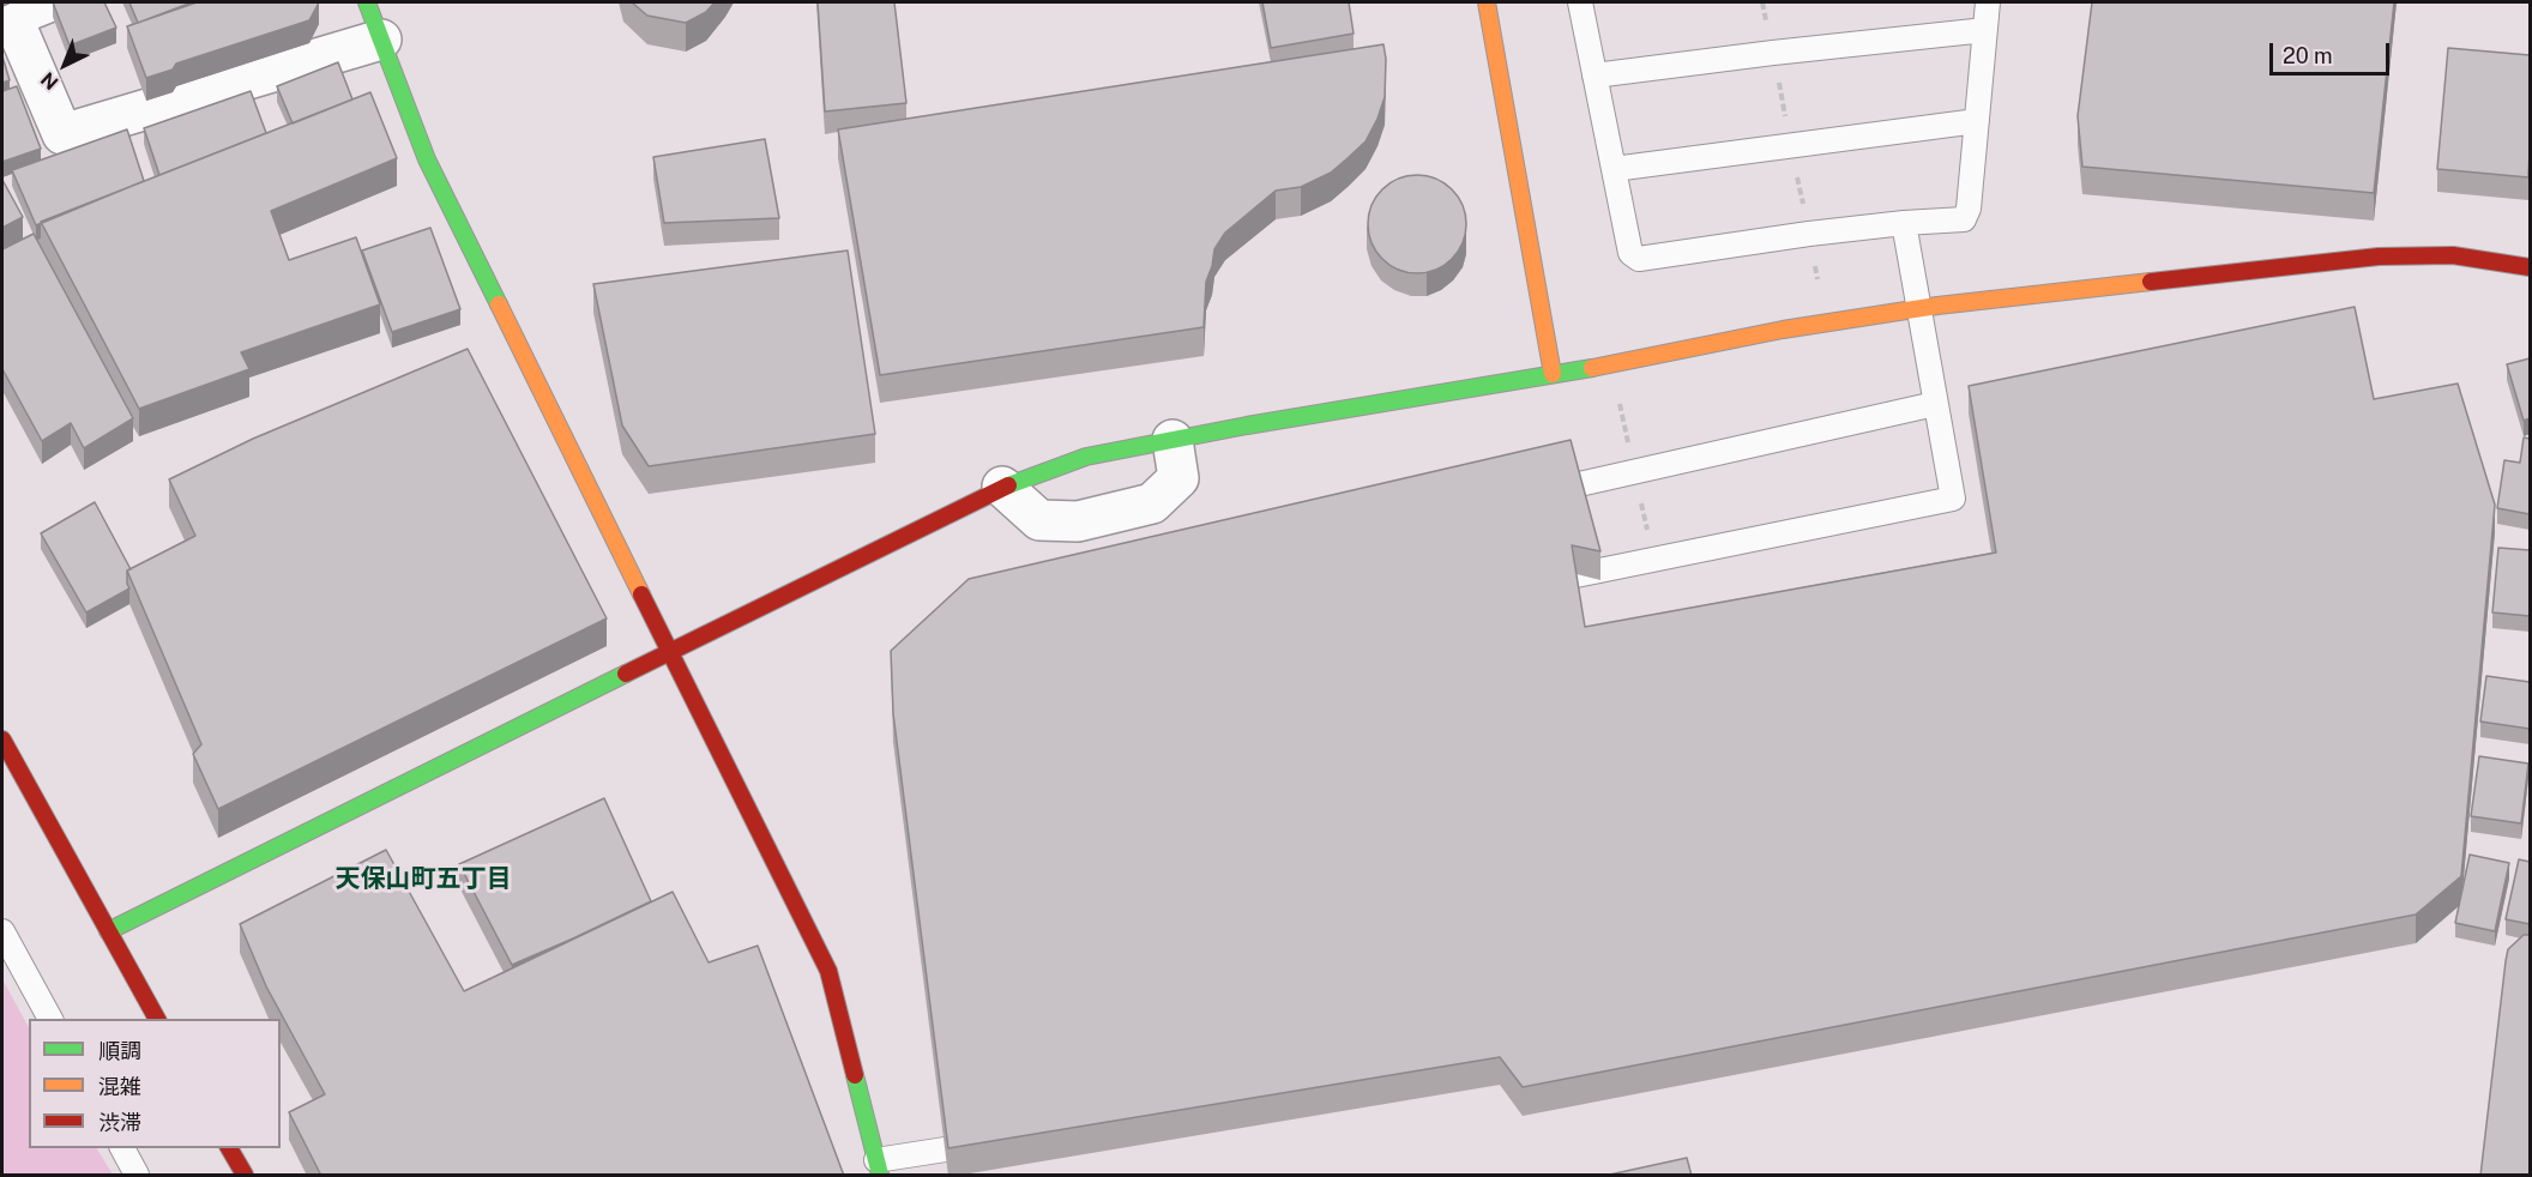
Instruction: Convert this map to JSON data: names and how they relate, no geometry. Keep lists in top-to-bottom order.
{
  "districts": ["天保山町五丁目"],
  "legend": ["順調", "混雑", "渋滞"],
  "scale_bar": "20 m",
  "north": "bottom left"
}
